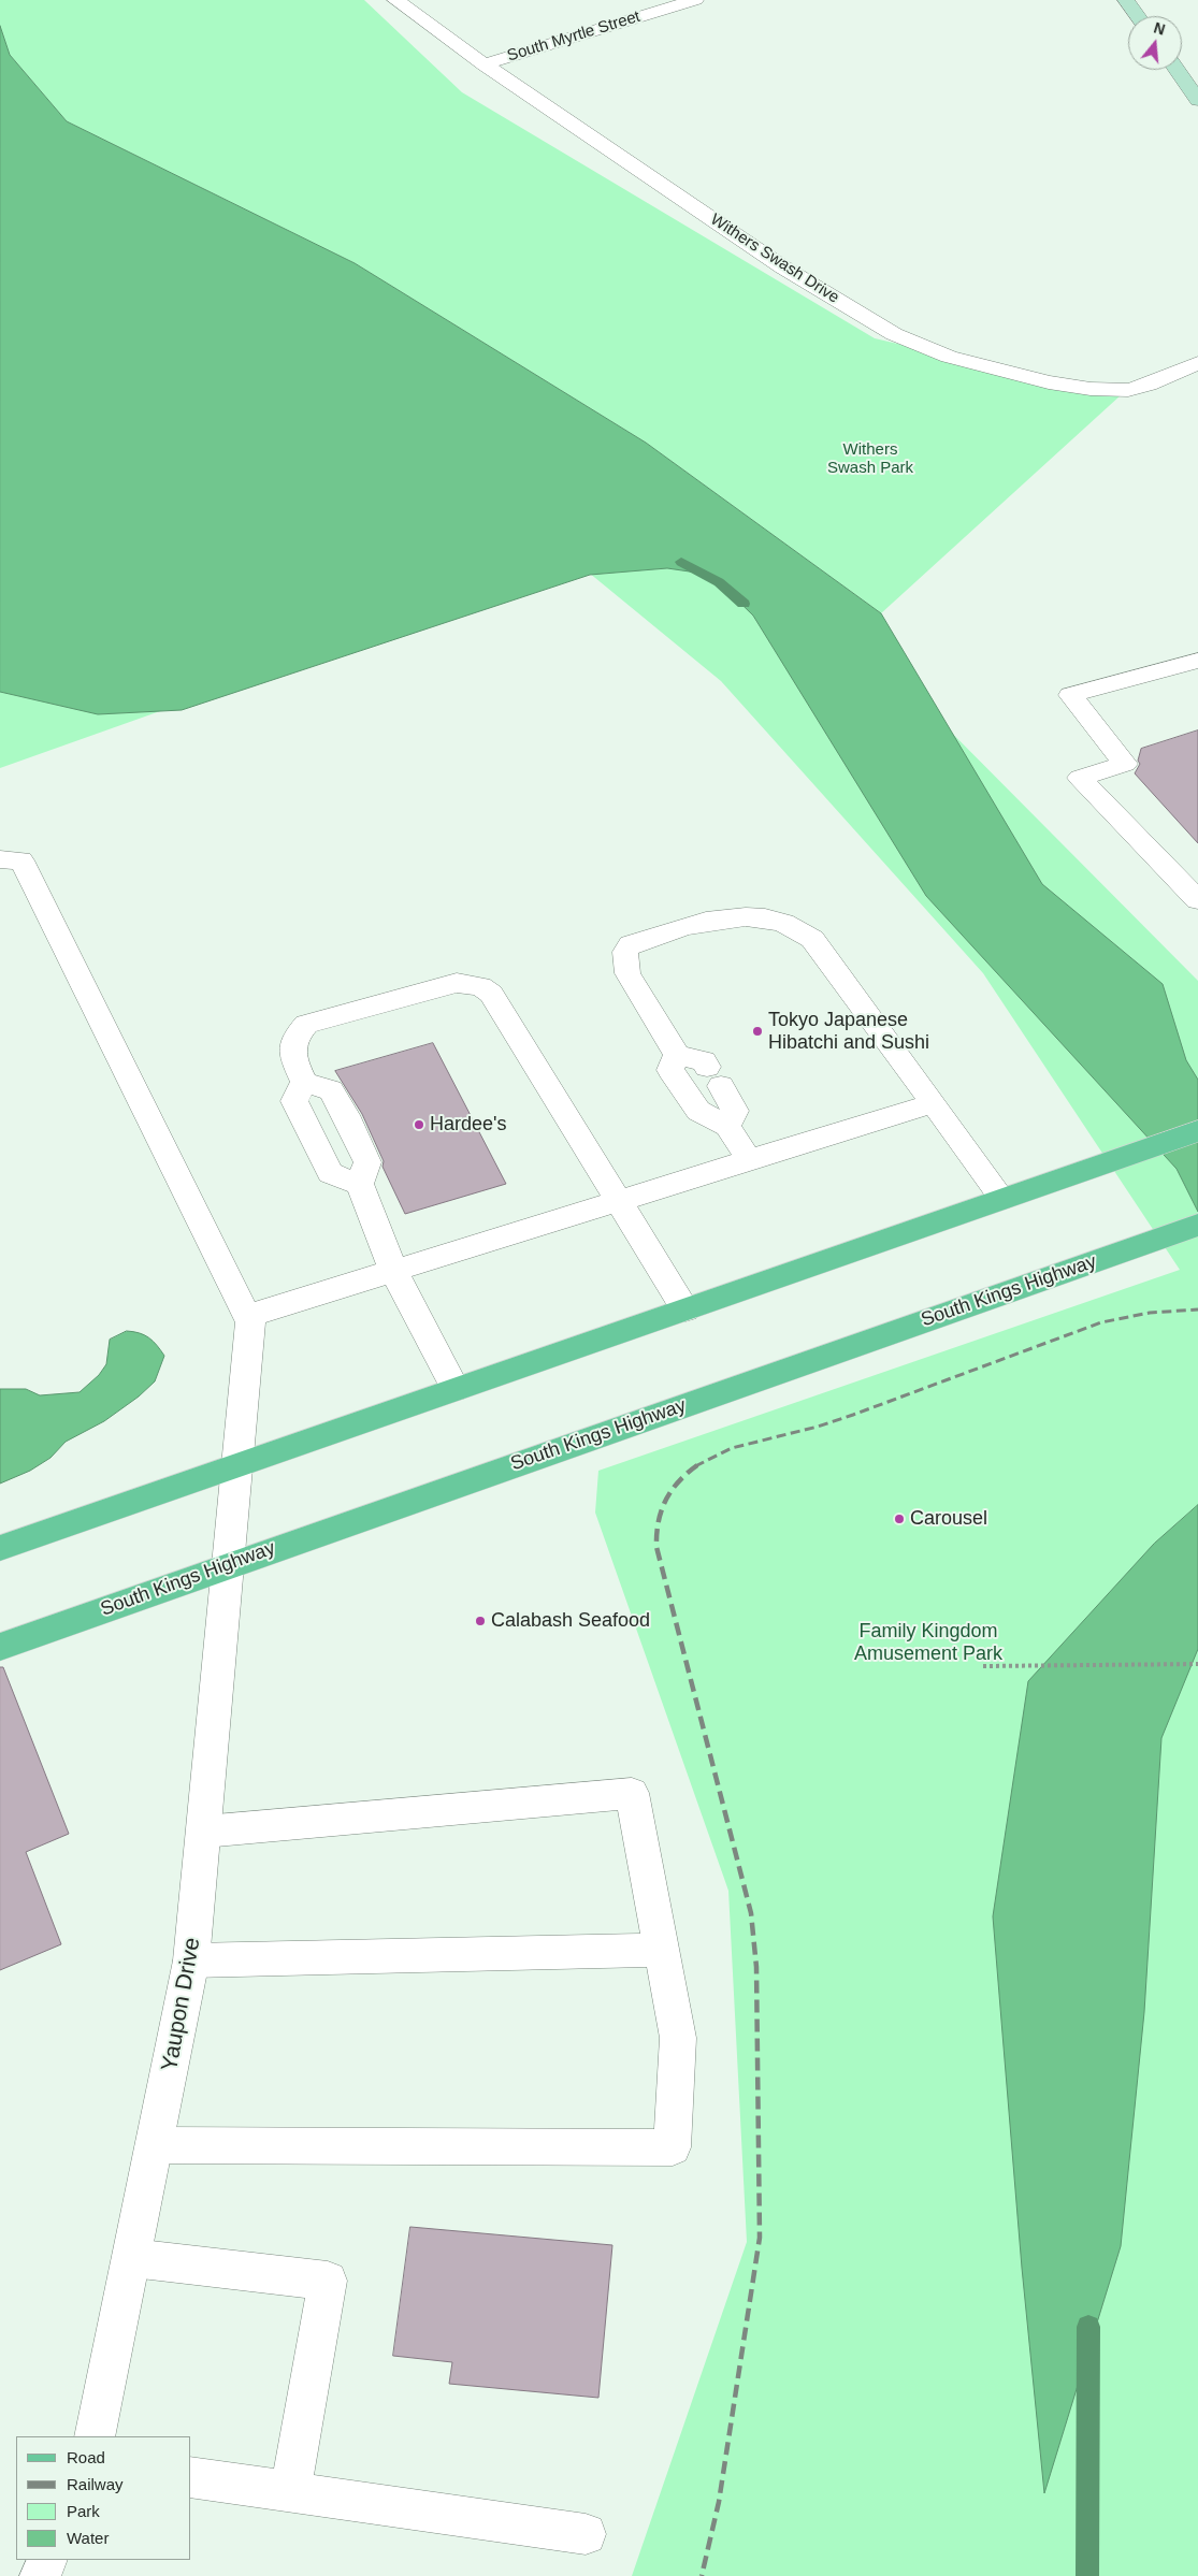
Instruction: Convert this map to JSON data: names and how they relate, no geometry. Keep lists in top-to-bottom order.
{
  "streets": {
    "main road": ["South Kings Highway"],
    "street": ["South Myrtle Street", "Withers Swash Drive", "Yaupon Drive"]
  },
  "crossings": [
    ["South Myrtle Street", "Withers Swash Drive"],
    ["South Kings Highway", "Yaupon Drive"]
  ],
  "parks": ["Withers Swash Park", "Family Kingdom Amusement Park"],
  "places": [
    "Tokyo Japanese Hibatchi and Sushi",
    "Hardee's",
    "Carousel",
    "Calabash Seafood"
  ],
  "legend": [
    "Road",
    "Railway",
    "Park",
    "Water"
  ],
  "north": "top"
}
